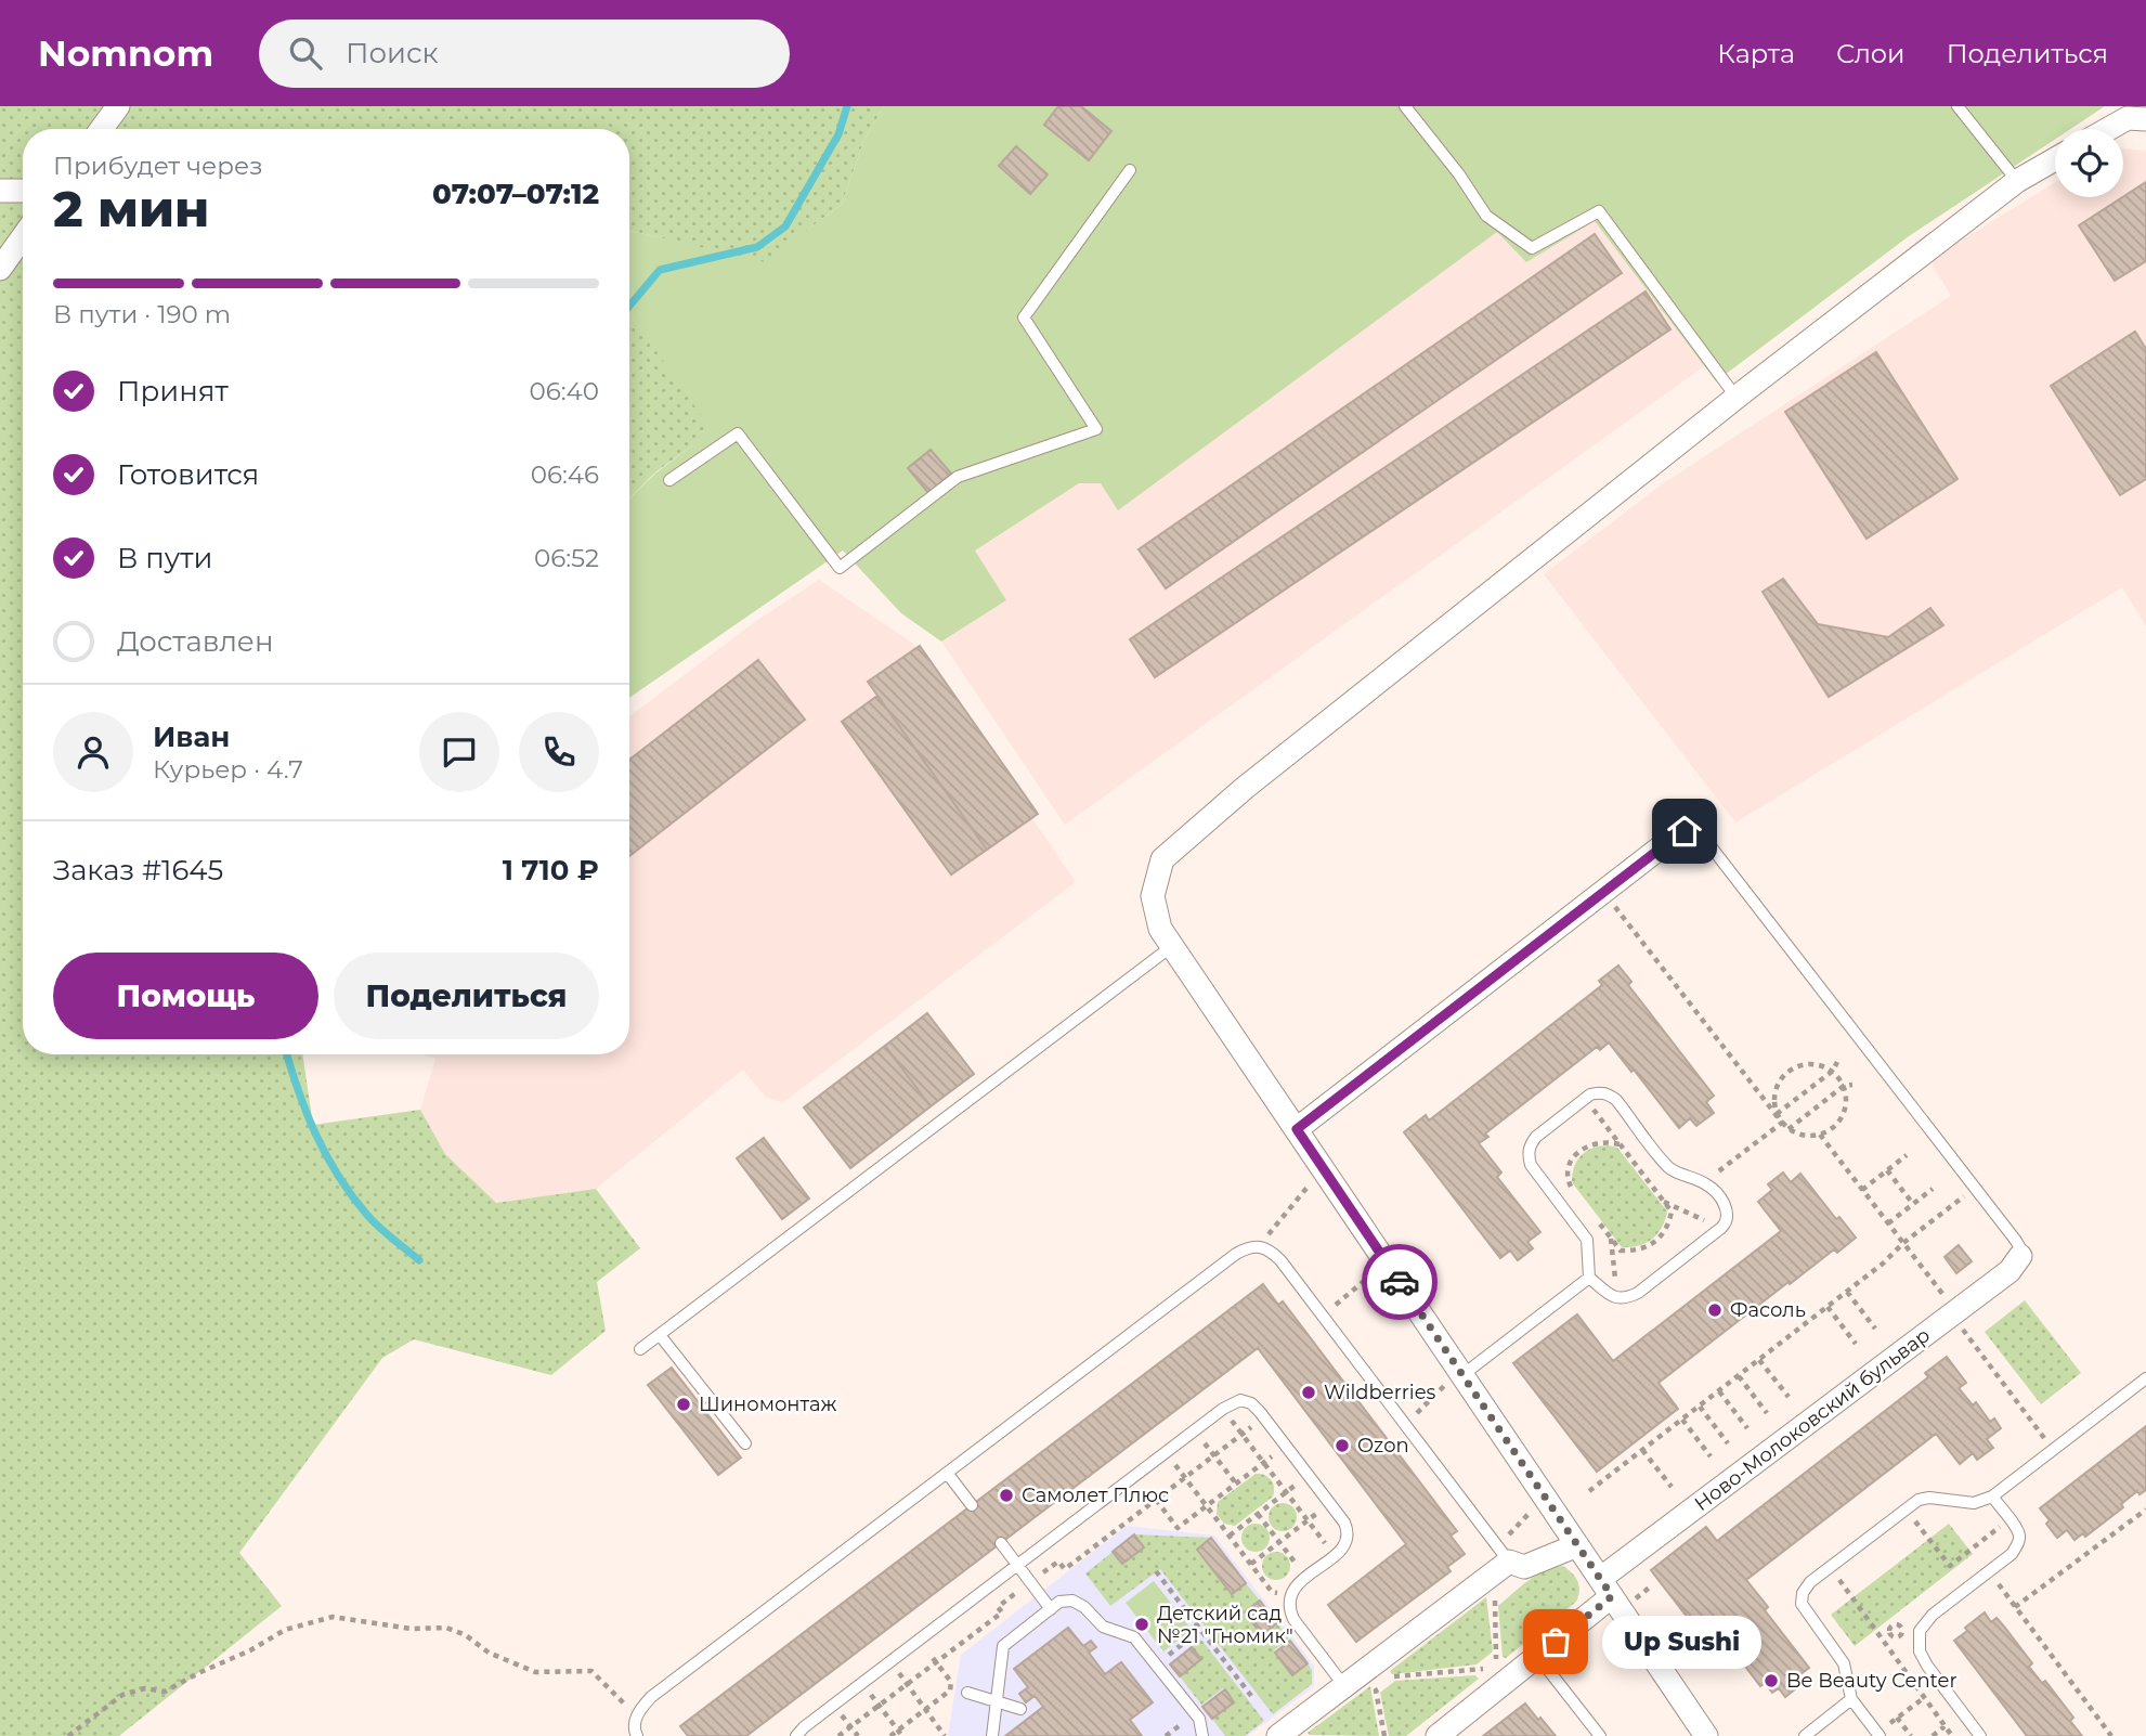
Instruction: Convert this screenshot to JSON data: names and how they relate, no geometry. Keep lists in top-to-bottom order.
{
  "streets": {
    "street": ["Ново-Молоковский бульвар"]
  },
  "places": [
    "Фасоль",
    "Wildberries",
    "Шиномонтаж",
    "Ozon",
    "Самолет Плюс",
    "Детский сад №21 \"Гномик\"",
    "Up Sushi",
    "Be Beauty Center"
  ],
  "page": {
    "header": "Nomnom",
    "search": "Поиск",
    "nav": ["Карта", "Слои", "Поделиться"],
    "heading": ["2 мин", "Прибудет через", "07:07–07:12"],
    "panel": [
      "Иван",
      "Курьер · 4.7",
      "Заказ #1645",
      "1 710 ₽"
    ],
    "bar": "В пути · 190 m",
    "list": [
      ["Принят", "06:40"],
      ["Готовится", "06:46"],
      ["В пути", "06:52"],
      "Доставлен"
    ],
    "buttons": ["Помощь", "Поделиться"],
    "bubble": "Up Sushi"
  }
}
